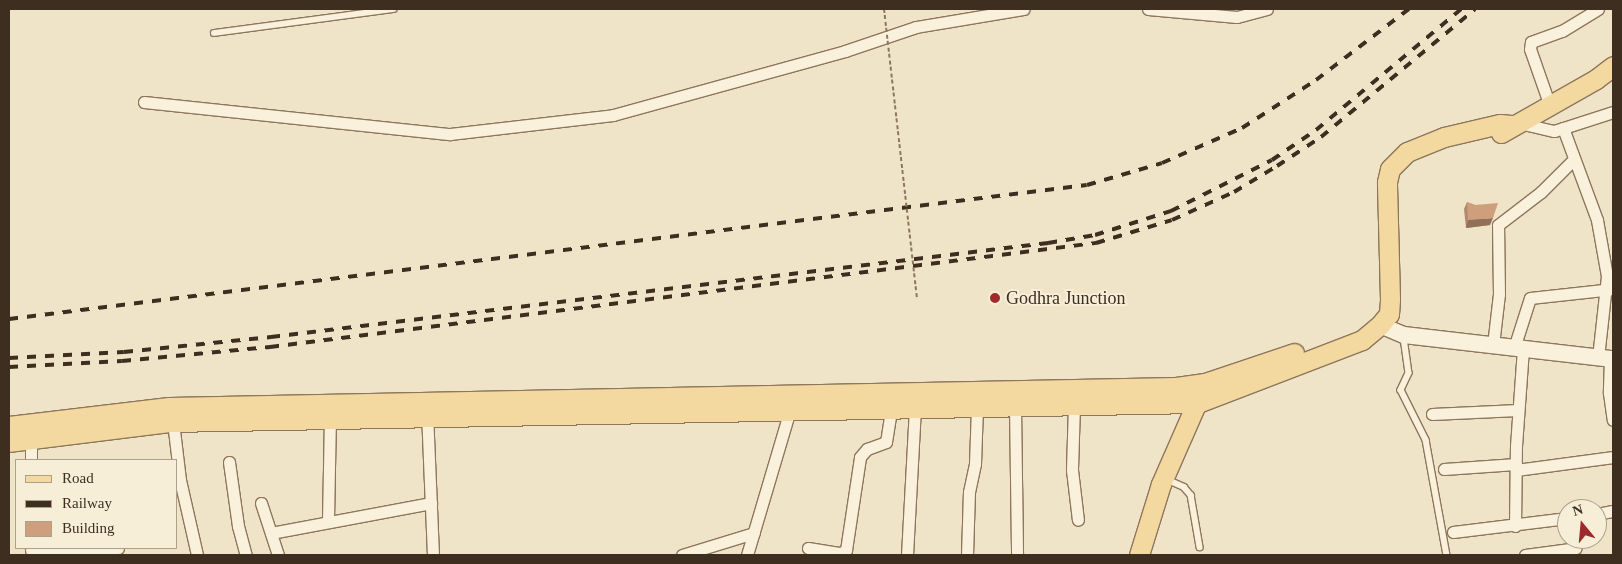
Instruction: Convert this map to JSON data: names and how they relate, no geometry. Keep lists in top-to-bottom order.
{
  "places": ["Godhra Junction"],
  "legend": ["Road", "Railway", "Building"],
  "north": "top"
}
